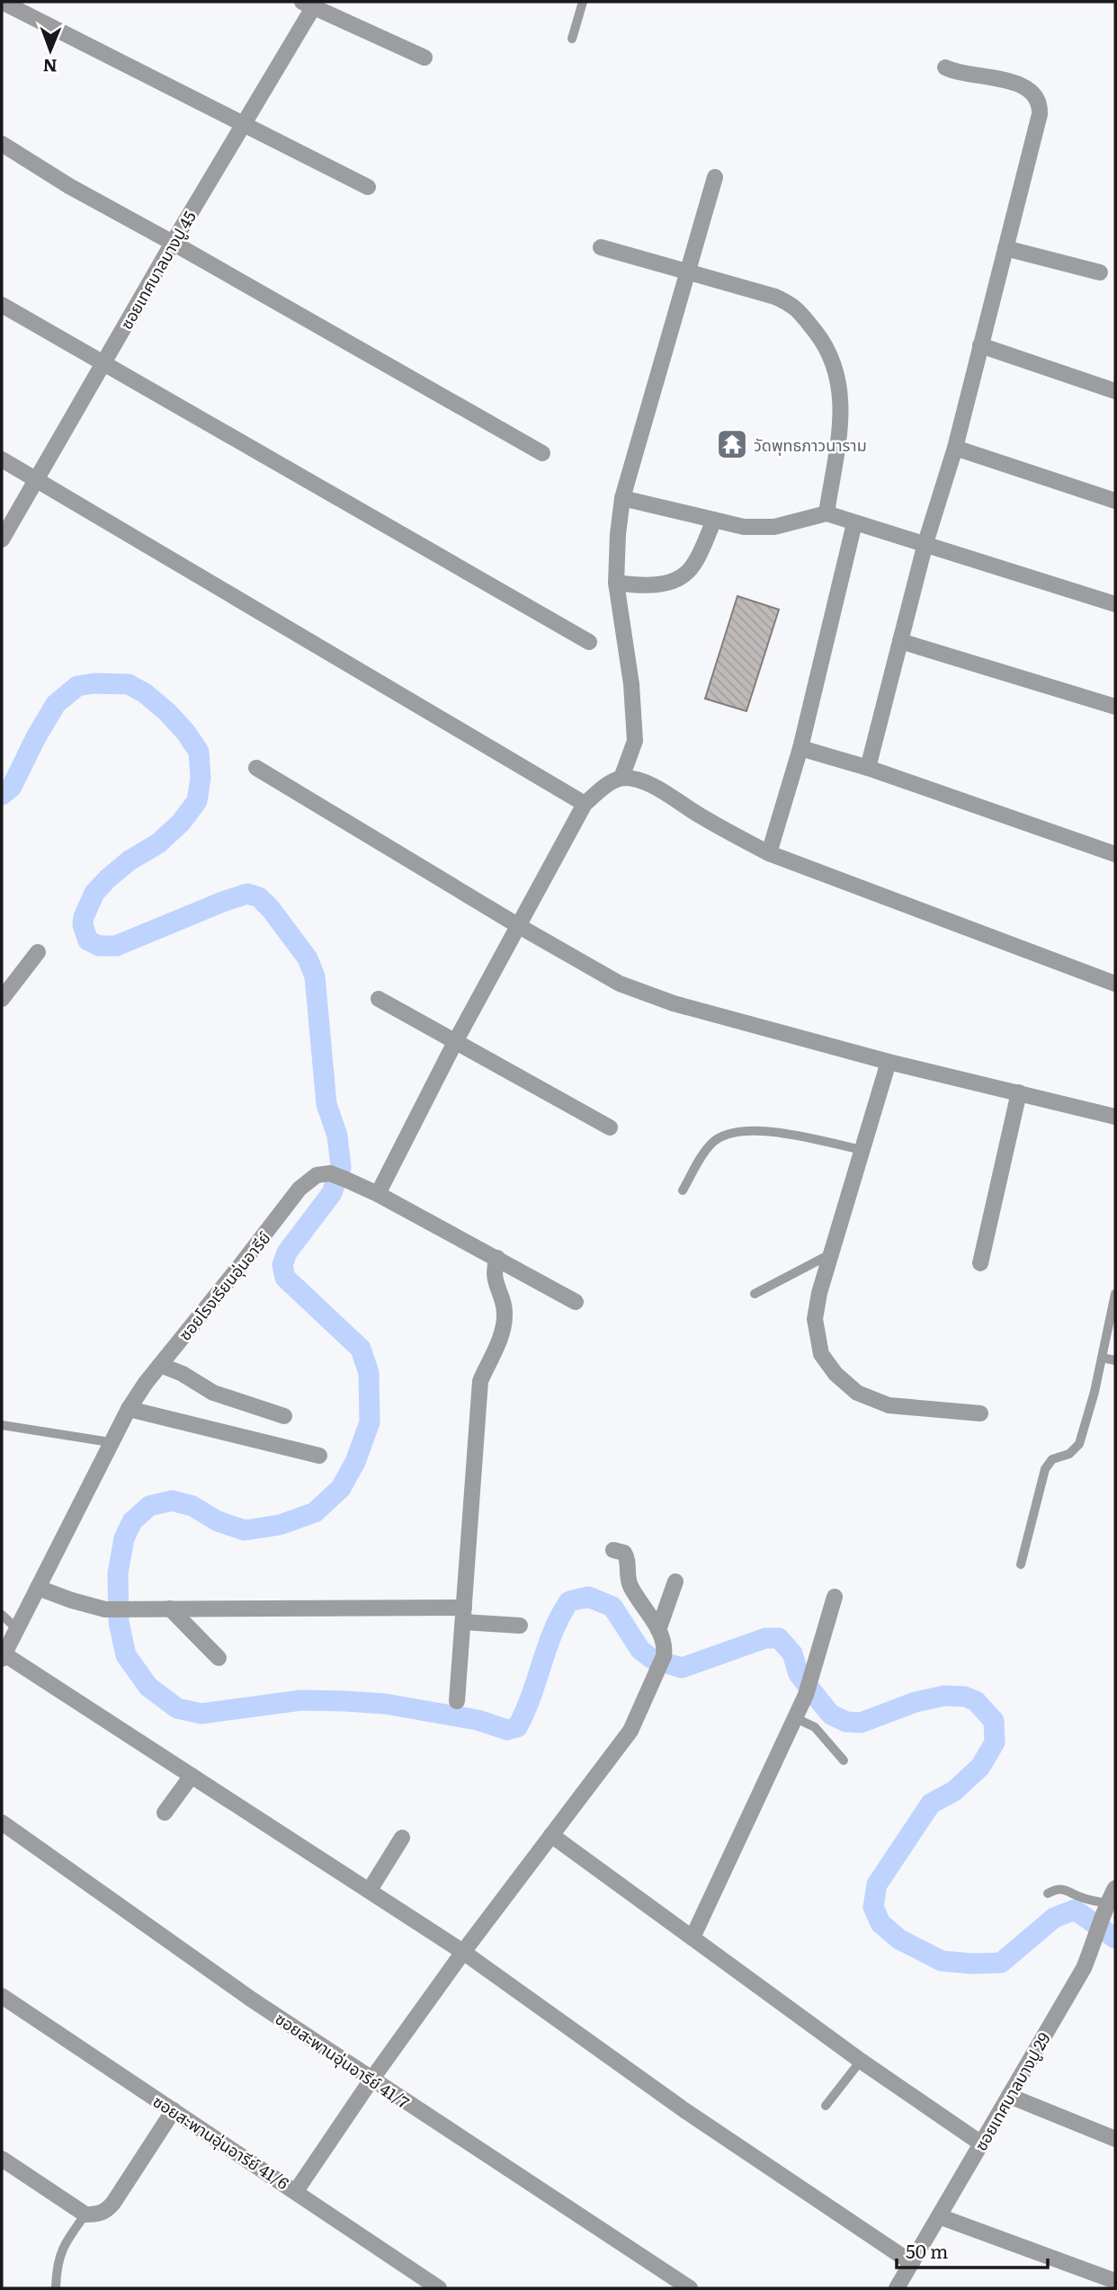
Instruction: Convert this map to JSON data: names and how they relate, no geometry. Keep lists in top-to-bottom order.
{
  "streets": {
    "street": [
      "ซอยเทศบาลบางปู 45",
      "ซอยโรงเรียนอุ่นอารีย์",
      "ซอยสะพานอุ่นอารีย์ 41/7",
      "ซอยเทศบาลบางปู 29",
      "ซอยสะพานอุ่นอารีย์ 41/6"
    ]
  },
  "places": {
    "temple": ["วัดพุทธภาวนาราม"]
  },
  "scale_bar": "50 m",
  "north": "bottom"
}
